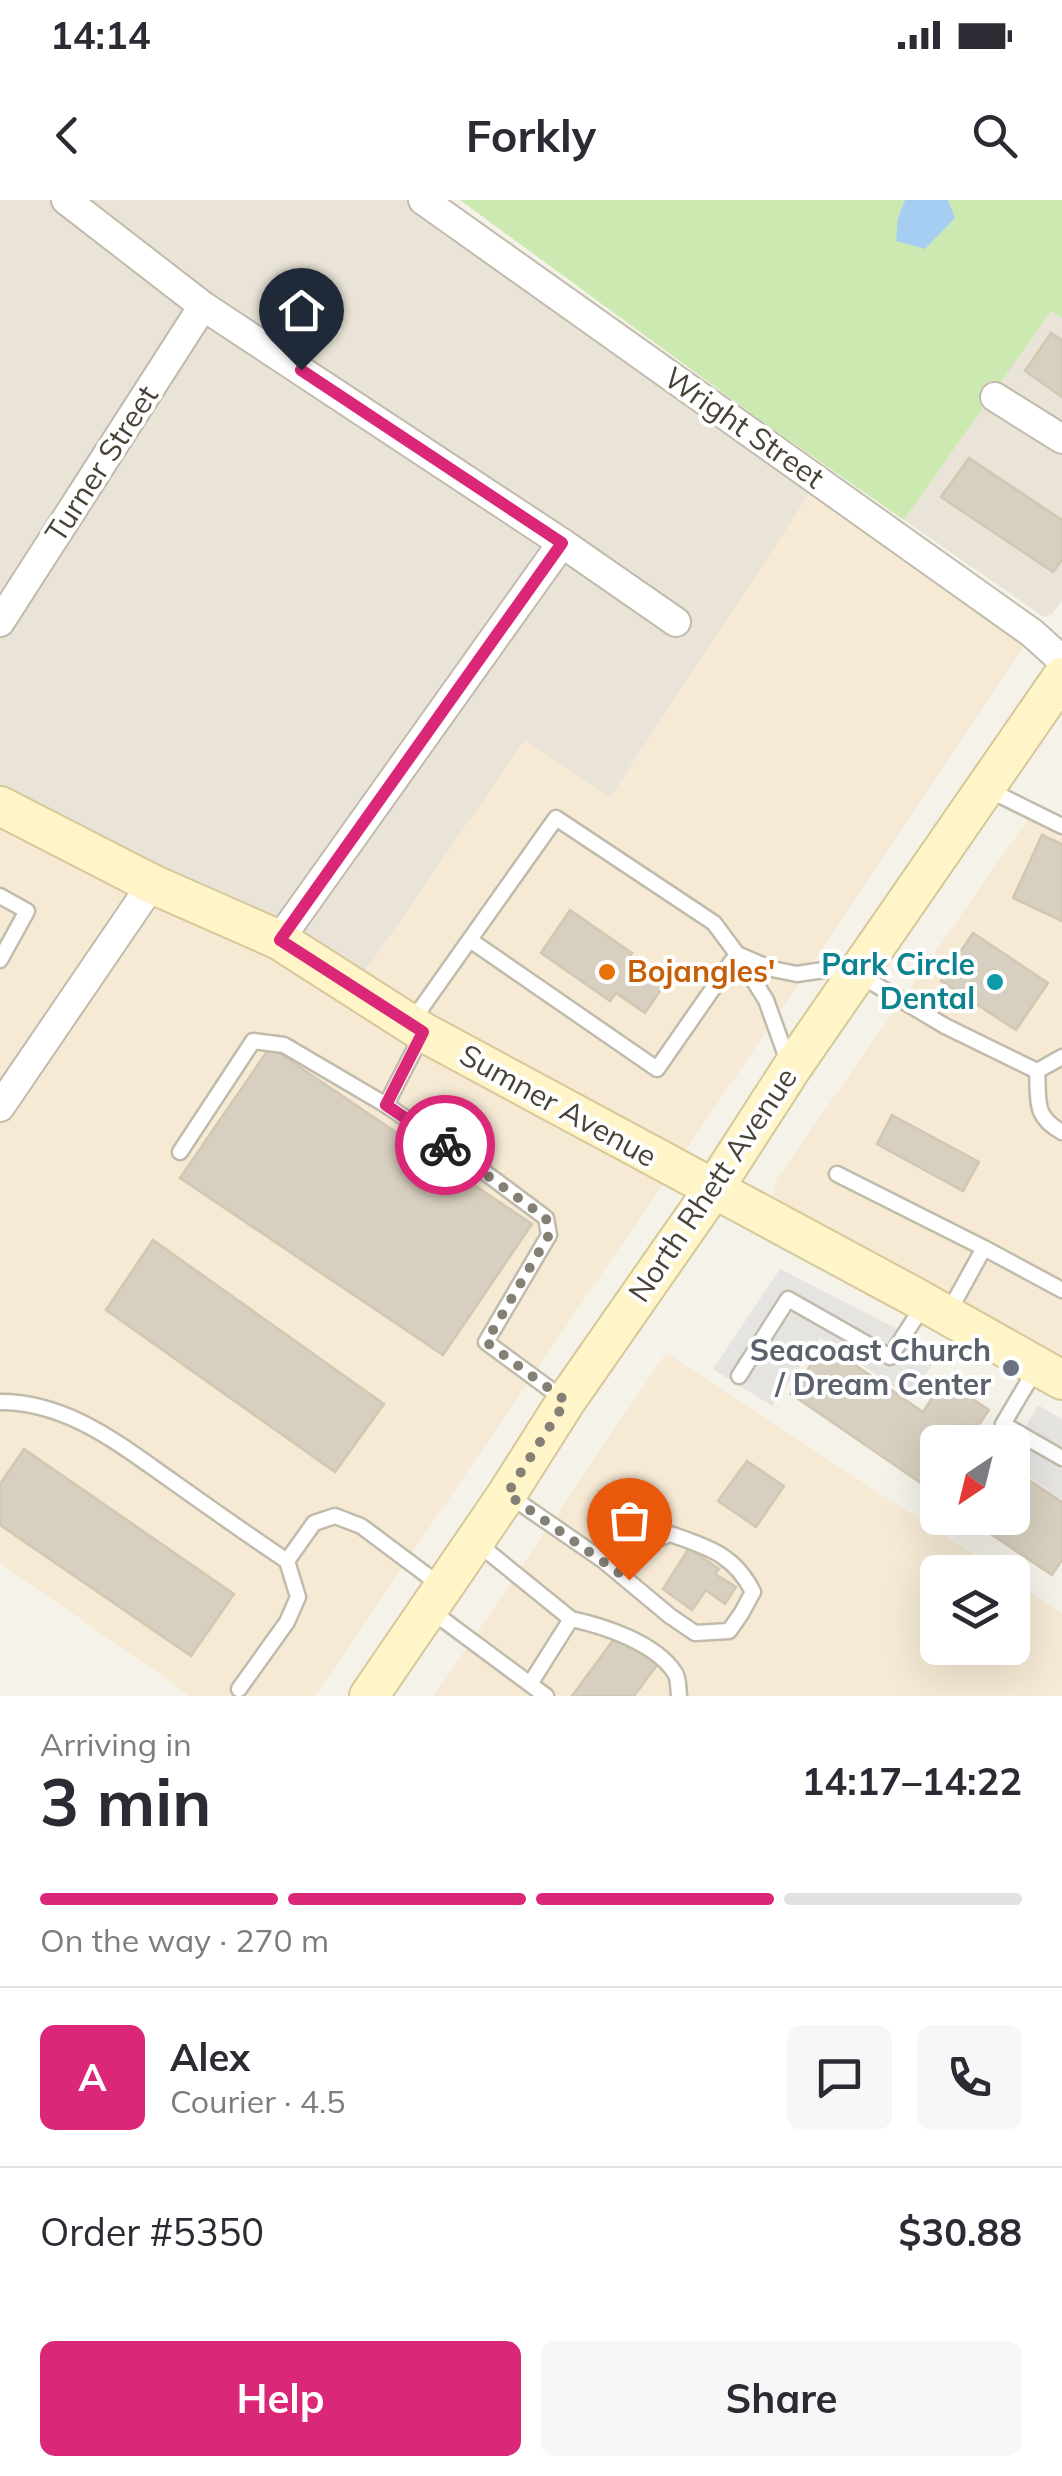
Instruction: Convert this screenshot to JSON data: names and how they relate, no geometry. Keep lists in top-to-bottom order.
{
  "streets": {
    "main road": ["Sumner Avenue", "North Rhett Avenue"],
    "street": ["Wright Street", "Turner Street"]
  },
  "crossings": [
    ["Sumner Avenue", "North Rhett Avenue"]
  ],
  "places": ["Bojangles'", "Park Circle Dental", "Seacoast Church / Dream Center"],
  "north": "bottom left",
  "page": {
    "status": "14:14",
    "header": "Forkly",
    "heading": ["3 min", "Arriving in", "14:17–14:22"],
    "panel": [
      "Alex",
      "Courier · 4.5",
      "Order #5350",
      "$30.88"
    ],
    "bar": "On the way · 270 m",
    "round": "A",
    "buttons": ["Help", "Share"]
  }
}
